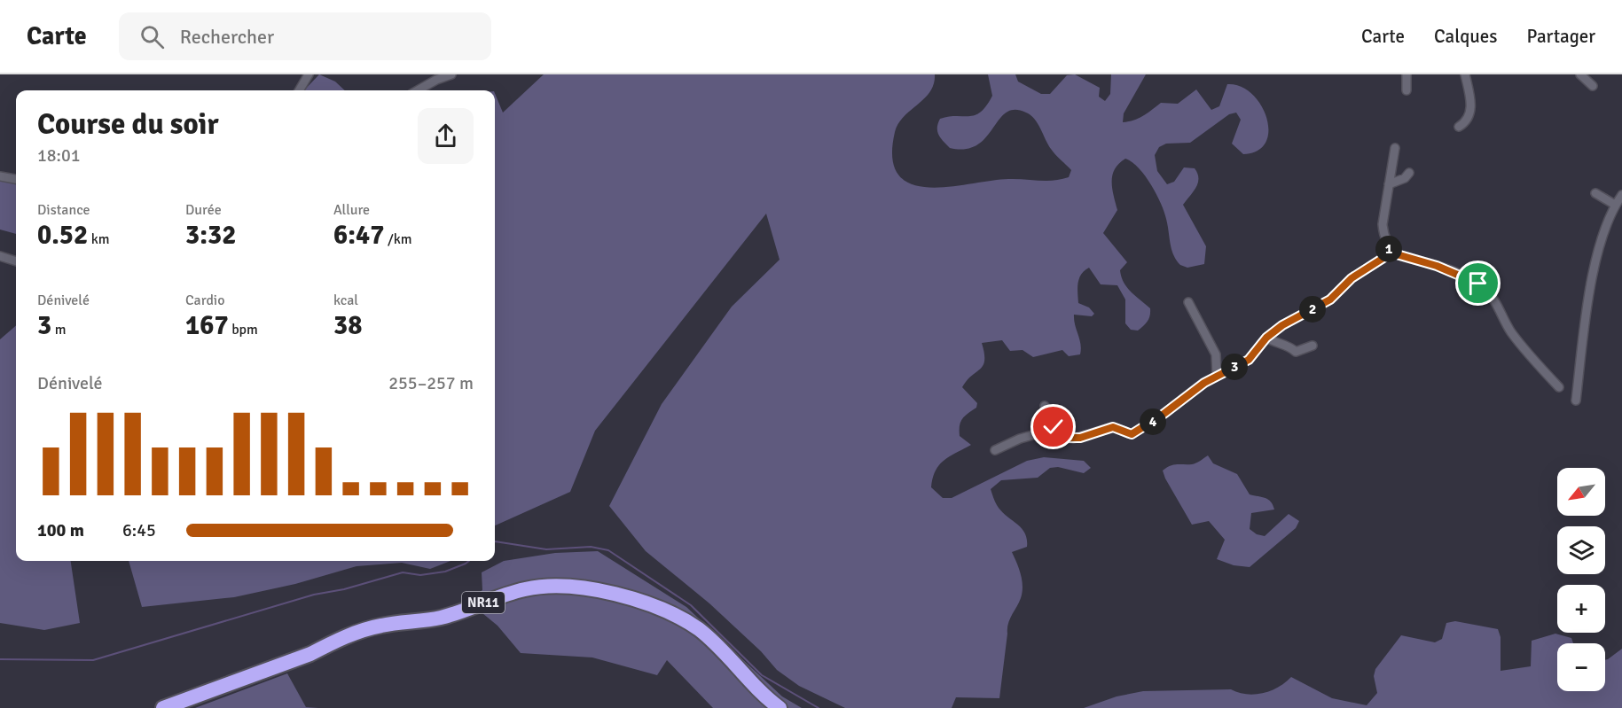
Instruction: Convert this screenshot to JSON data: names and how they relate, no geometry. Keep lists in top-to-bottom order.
{
  "streets": {
    "highway": ["NR11"]
  },
  "north": "bottom left",
  "page": {
    "header": "Carte",
    "search": "Rechercher",
    "nav": ["Carte", "Calques", "Partager"],
    "heading": ["Course du soir", "18:01"],
    "stats": [
      ["Distance", "0.52 km"],
      ["Durée", "3:32"],
      ["Allure", "6:47 /km"],
      ["Dénivelé", "3 m"],
      ["Cardio", "167 bpm"],
      ["kcal", "38"]
    ],
    "pins": [
      "1",
      "2",
      "3",
      "4"
    ],
    "chart": ["Dénivelé", "255–257 m"],
    "map_buttons": ["+", "−"],
    "list": [
      {
        "name": "100 m",
        "note": "6:45"
      }
    ]
  }
}
